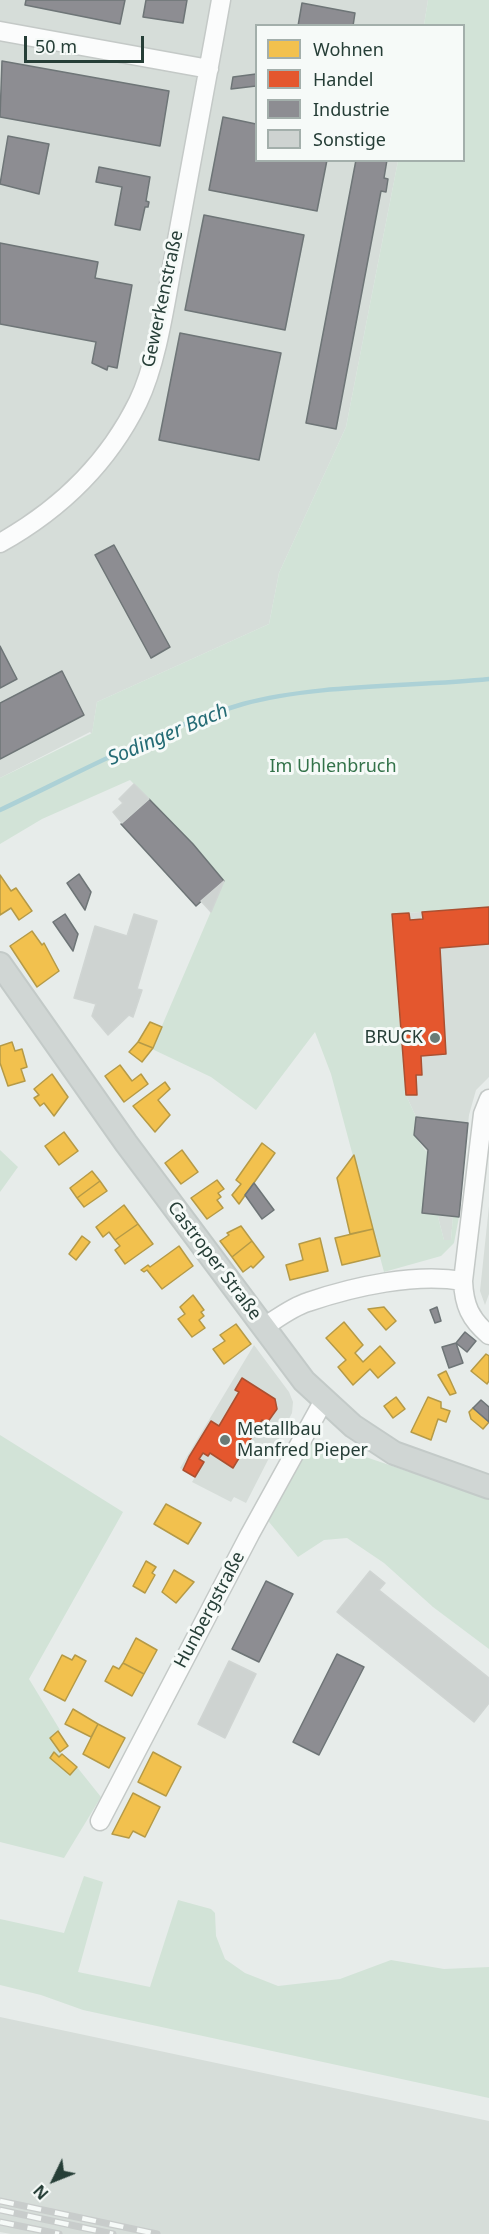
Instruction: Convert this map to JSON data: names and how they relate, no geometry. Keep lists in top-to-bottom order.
{
  "streets": {
    "main road": ["Castroper Straße"],
    "street": ["Gewerkenstraße", "Hunbergstraße"]
  },
  "crossings": [
    ["Castroper Straße", "Hunbergstraße"]
  ],
  "water": ["Sodinger Bach"],
  "parks": ["Im Uhlenbruch"],
  "places": ["BRUCK", "Metallbau Manfred Pieper"],
  "legend": [
    "Wohnen",
    "Handel",
    "Industrie",
    "Sonstige"
  ],
  "scale_bar": "50 m",
  "north": "bottom left"
}
